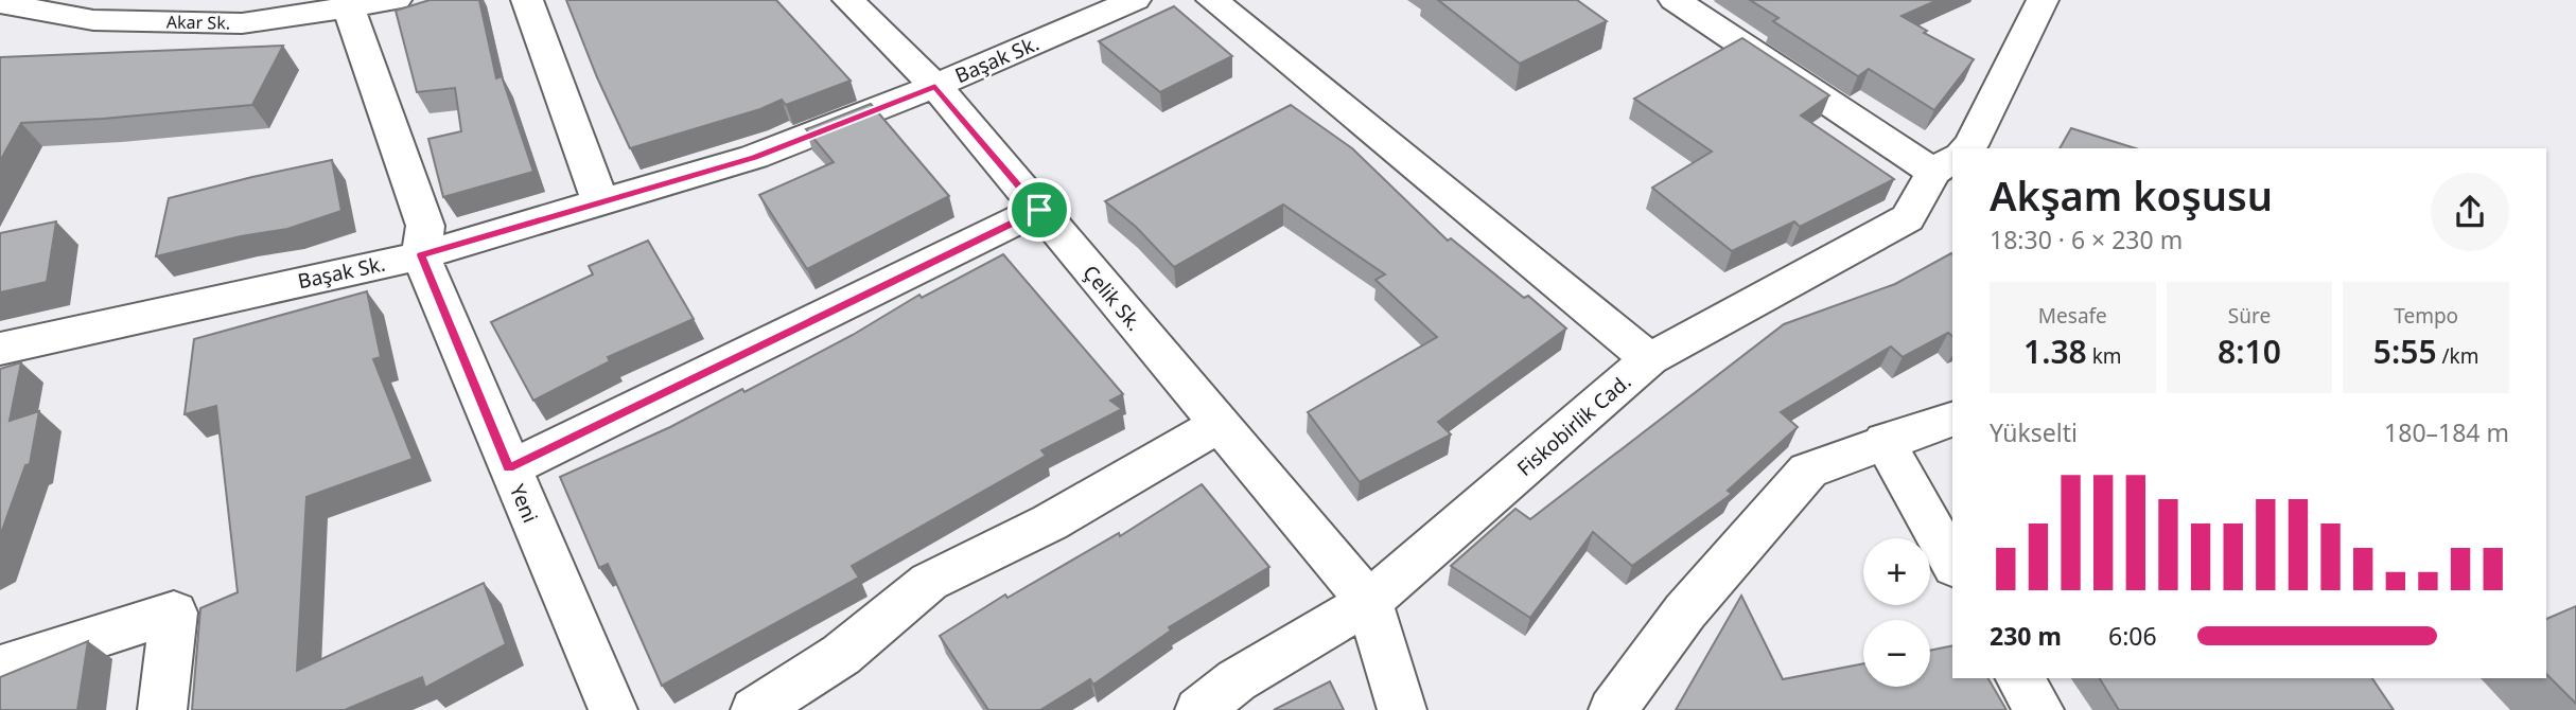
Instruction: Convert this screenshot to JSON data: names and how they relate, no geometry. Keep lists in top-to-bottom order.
{
  "streets": {
    "street": [
      "Akar Sk.",
      "Başak Sk.",
      "Çelik Sk.",
      "Fiskobirlik Cad.",
      "Yeni"
    ]
  },
  "crossings": [
    ["Akar Sk.", "Yeni"],
    ["Başak Sk.", "Çelik Sk."],
    ["Başak Sk.", "Yeni"],
    ["Çelik Sk.", "Fiskobirlik Cad."]
  ],
  "page": {
    "heading": ["Akşam koşusu", "18:30 · 6 × 230 m"],
    "stats": [
      ["Mesafe", "1.38 km"],
      ["Süre", "8:10"],
      ["Tempo", "5:55 /km"]
    ],
    "chart": ["Yükselti", "180–184 m"],
    "map_buttons": ["+", "−"],
    "list": [
      {
        "name": "230 m",
        "note": "6:06"
      }
    ]
  }
}
